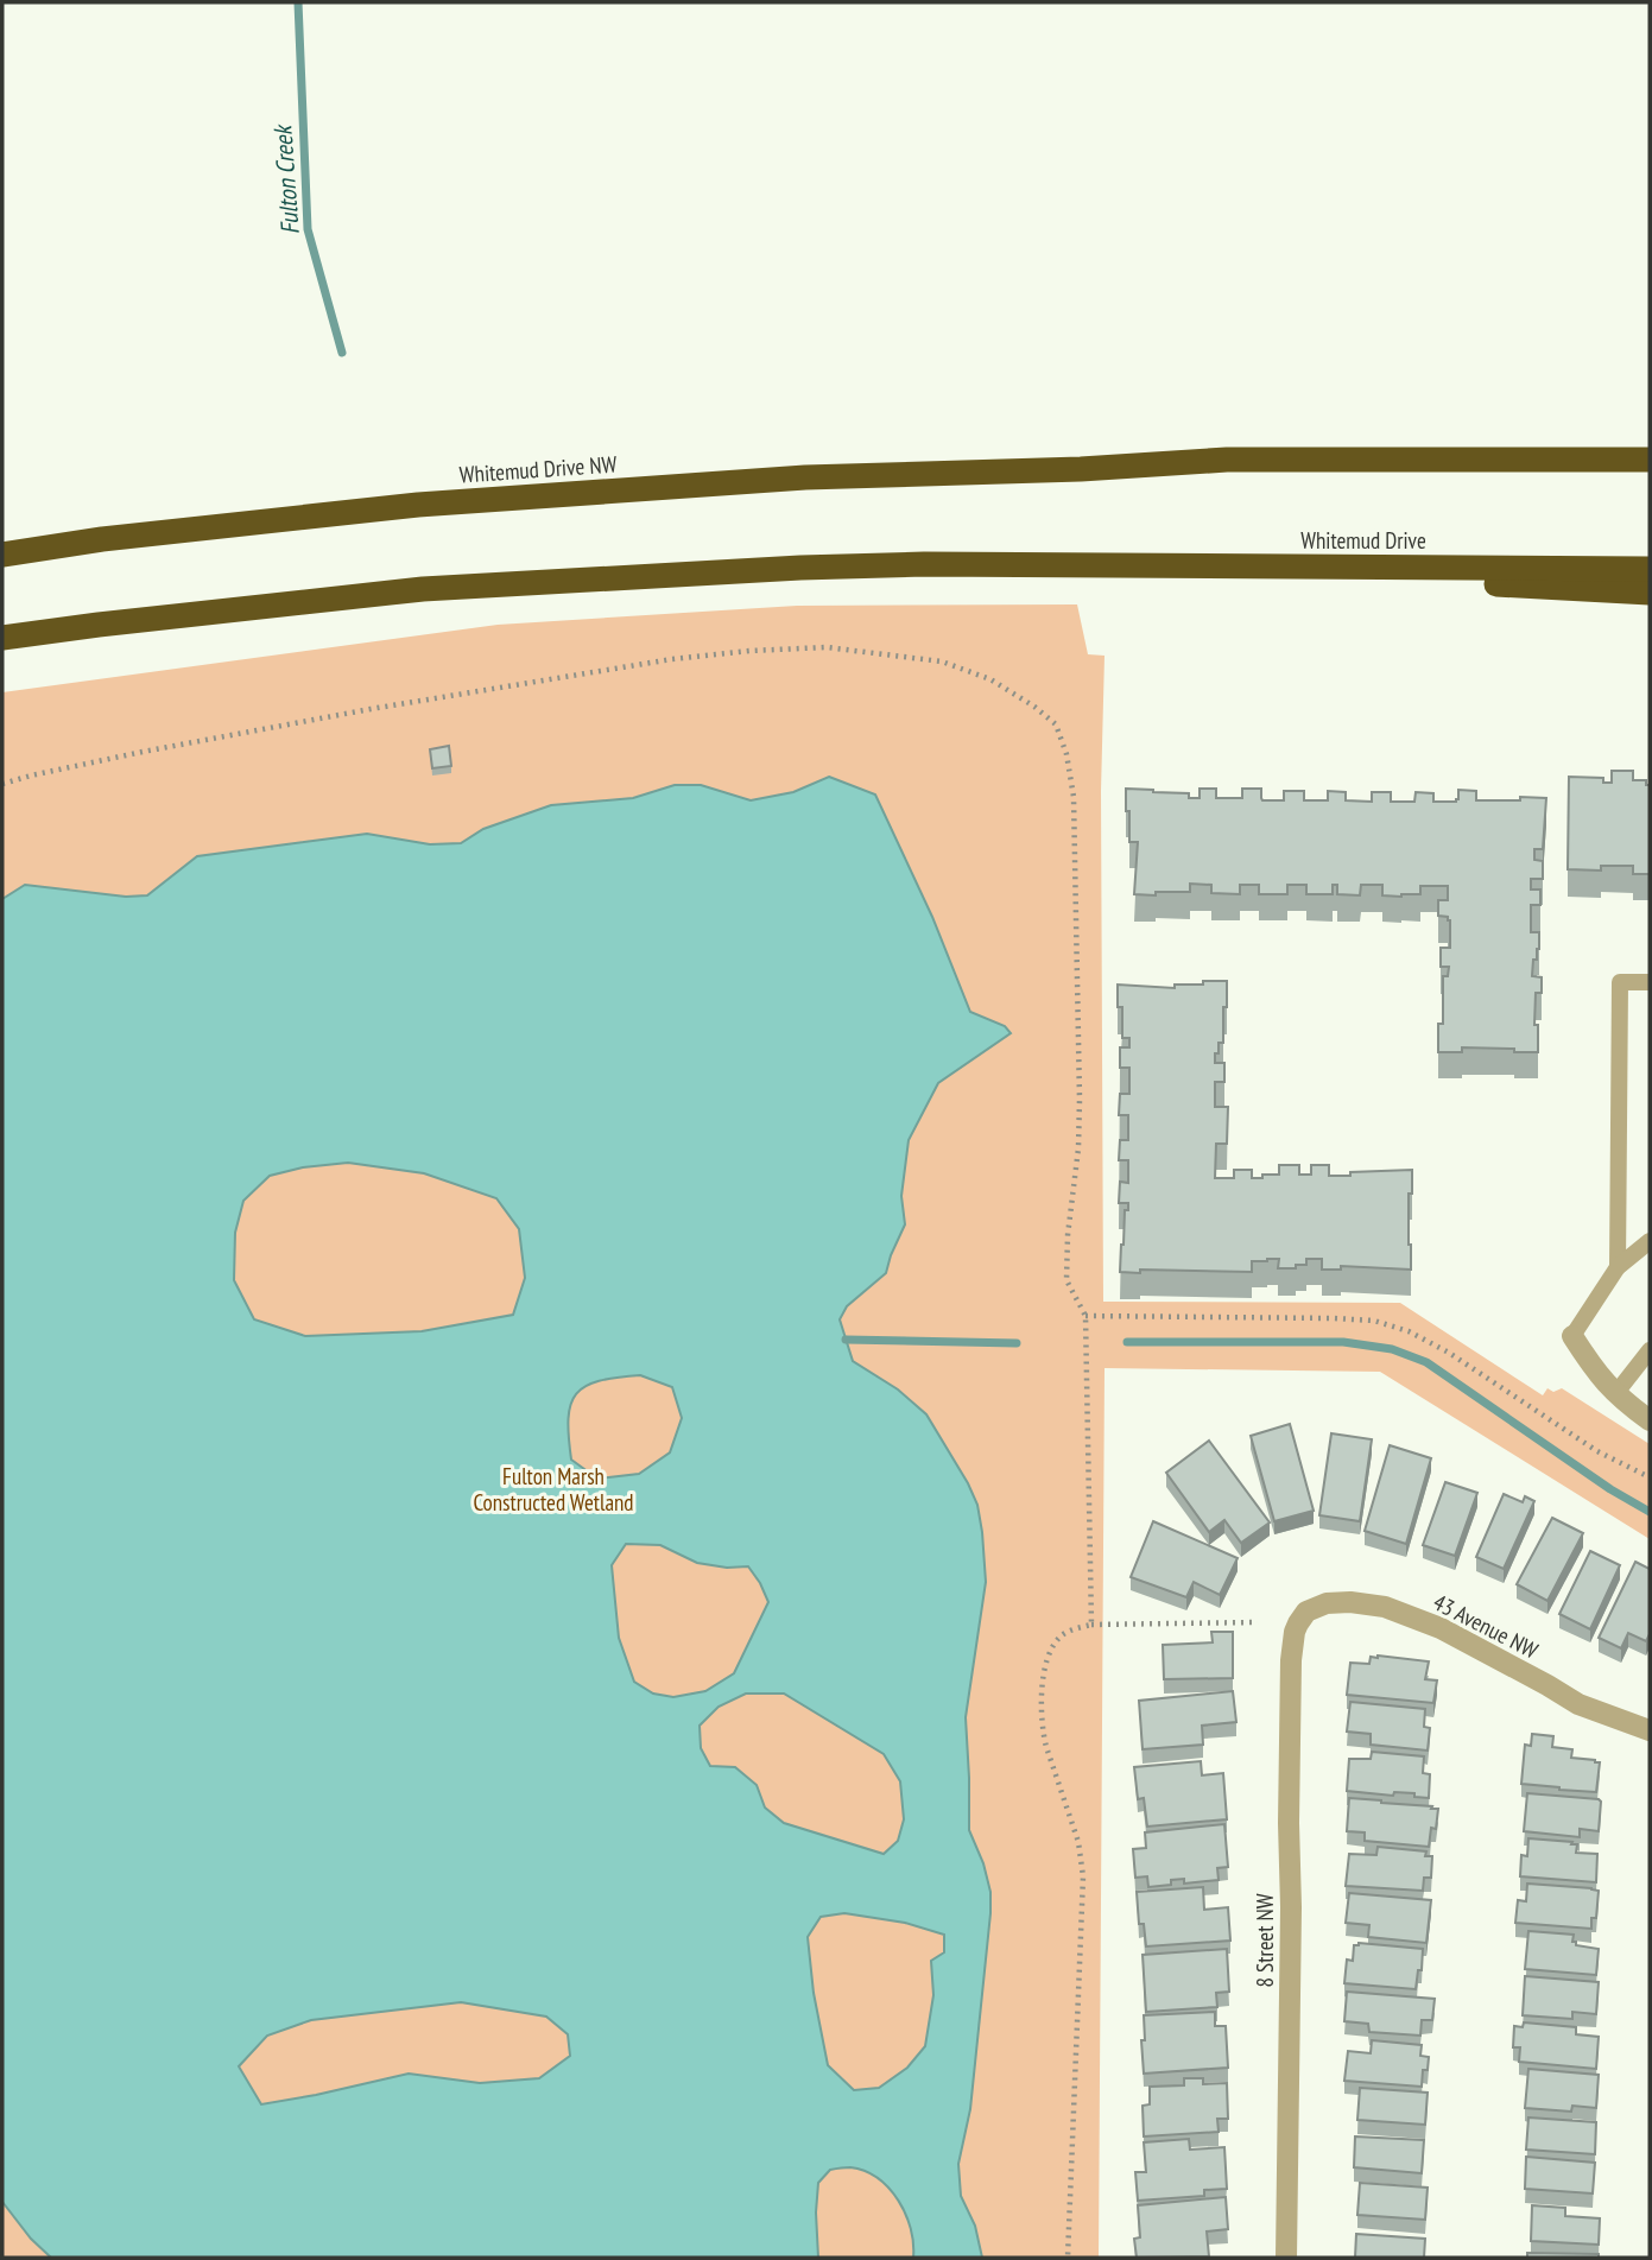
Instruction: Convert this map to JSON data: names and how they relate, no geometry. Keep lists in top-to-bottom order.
{
  "streets": {
    "highway": ["Whitemud Drive NW", "Whitemud Drive"],
    "street": ["43 Avenue NW", "8 Street NW"]
  },
  "crossings": [
    ["43 Avenue NW", "8 Street NW"]
  ],
  "water": ["Fulton Creek"],
  "parks": ["Fulton Marsh Constructed Wetland"]
}
